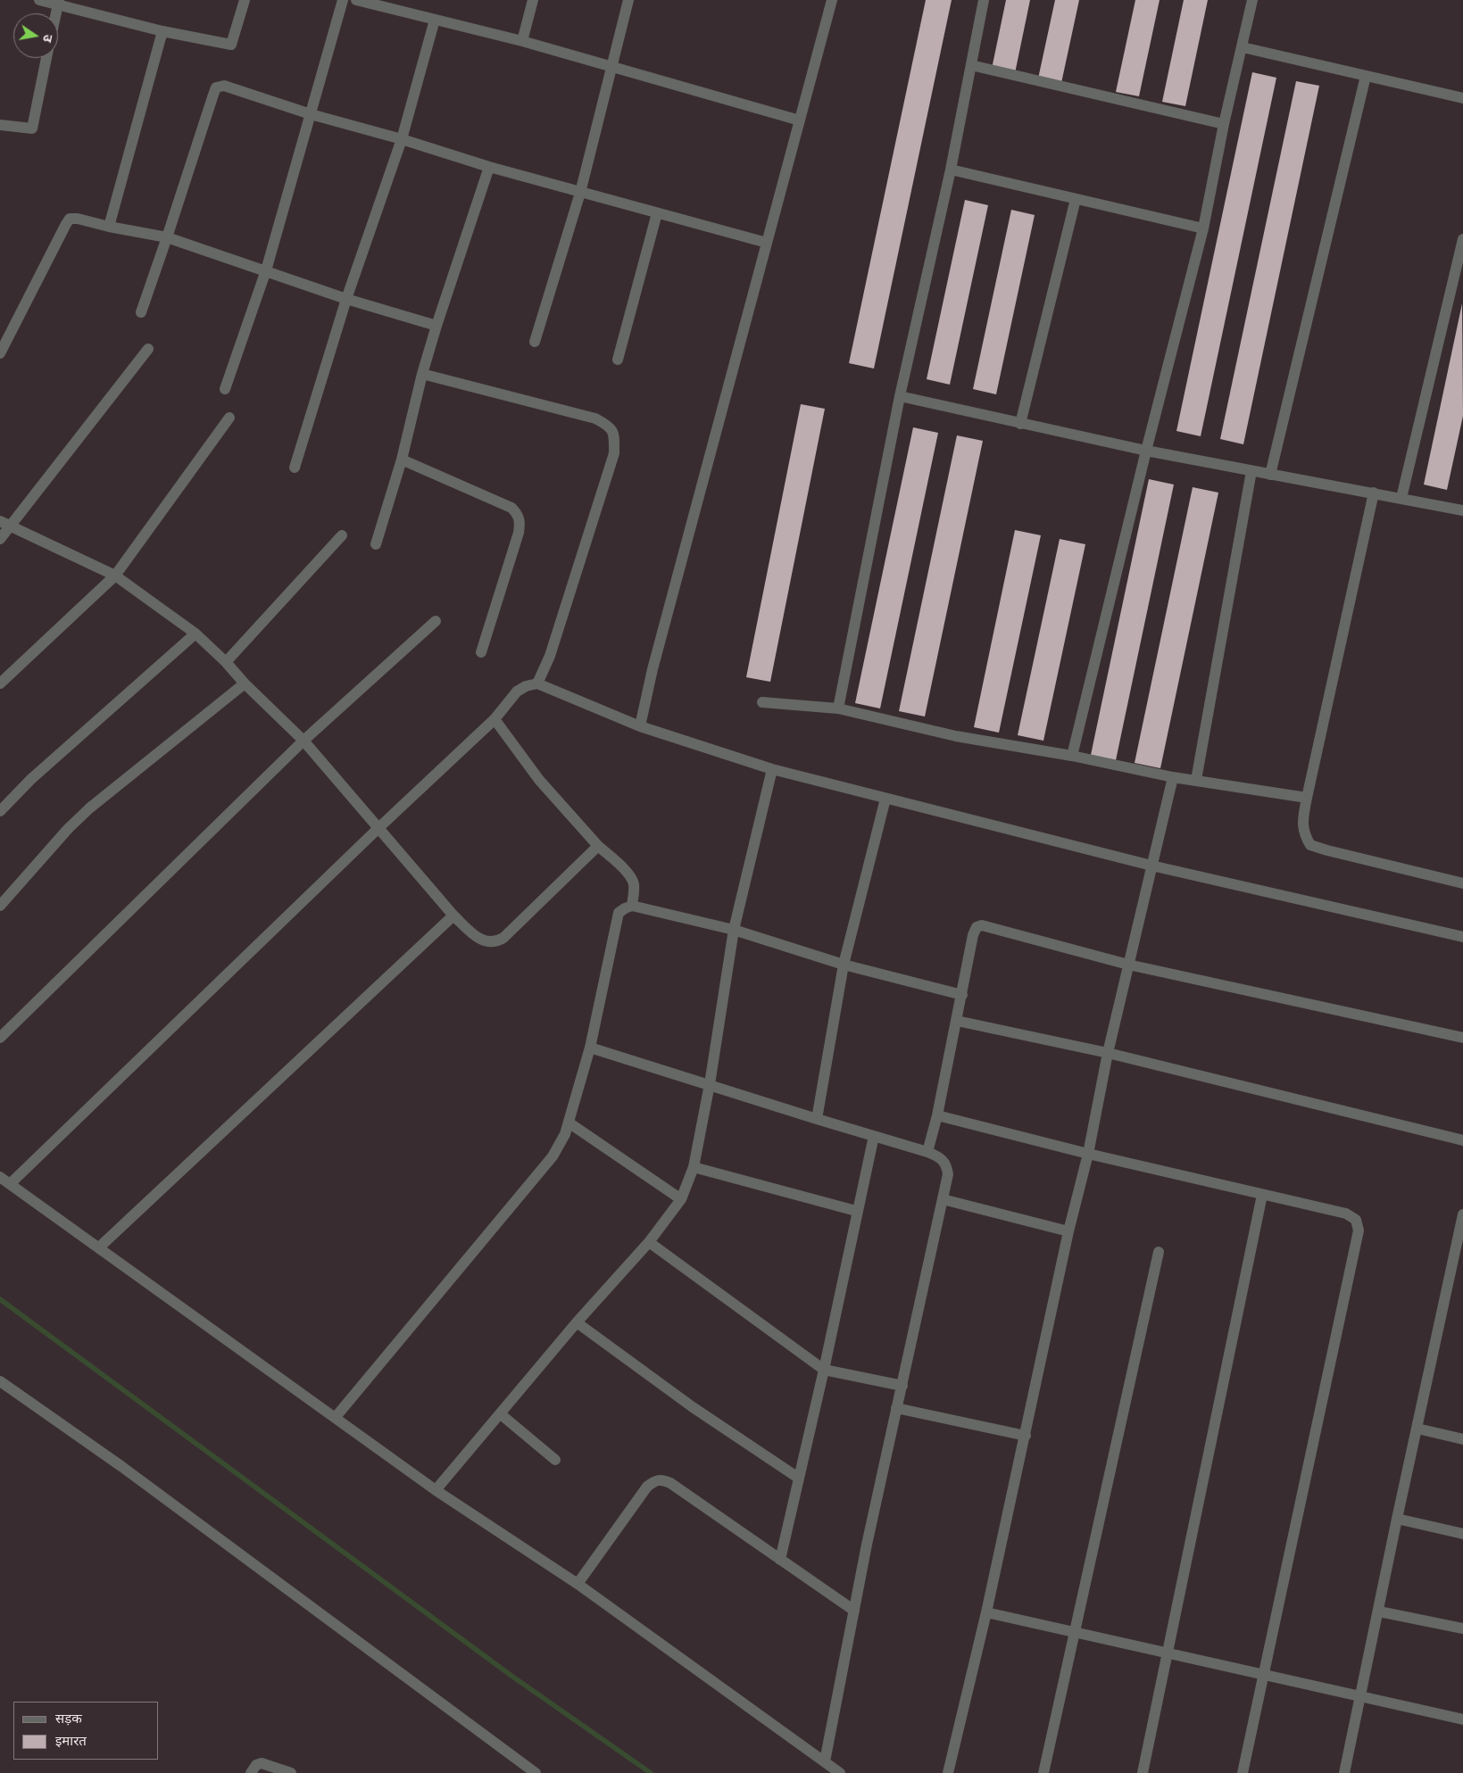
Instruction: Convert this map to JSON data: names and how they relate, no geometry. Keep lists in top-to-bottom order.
{
  "legend": ["सड़क", "इमारत"],
  "north": "right"
}
